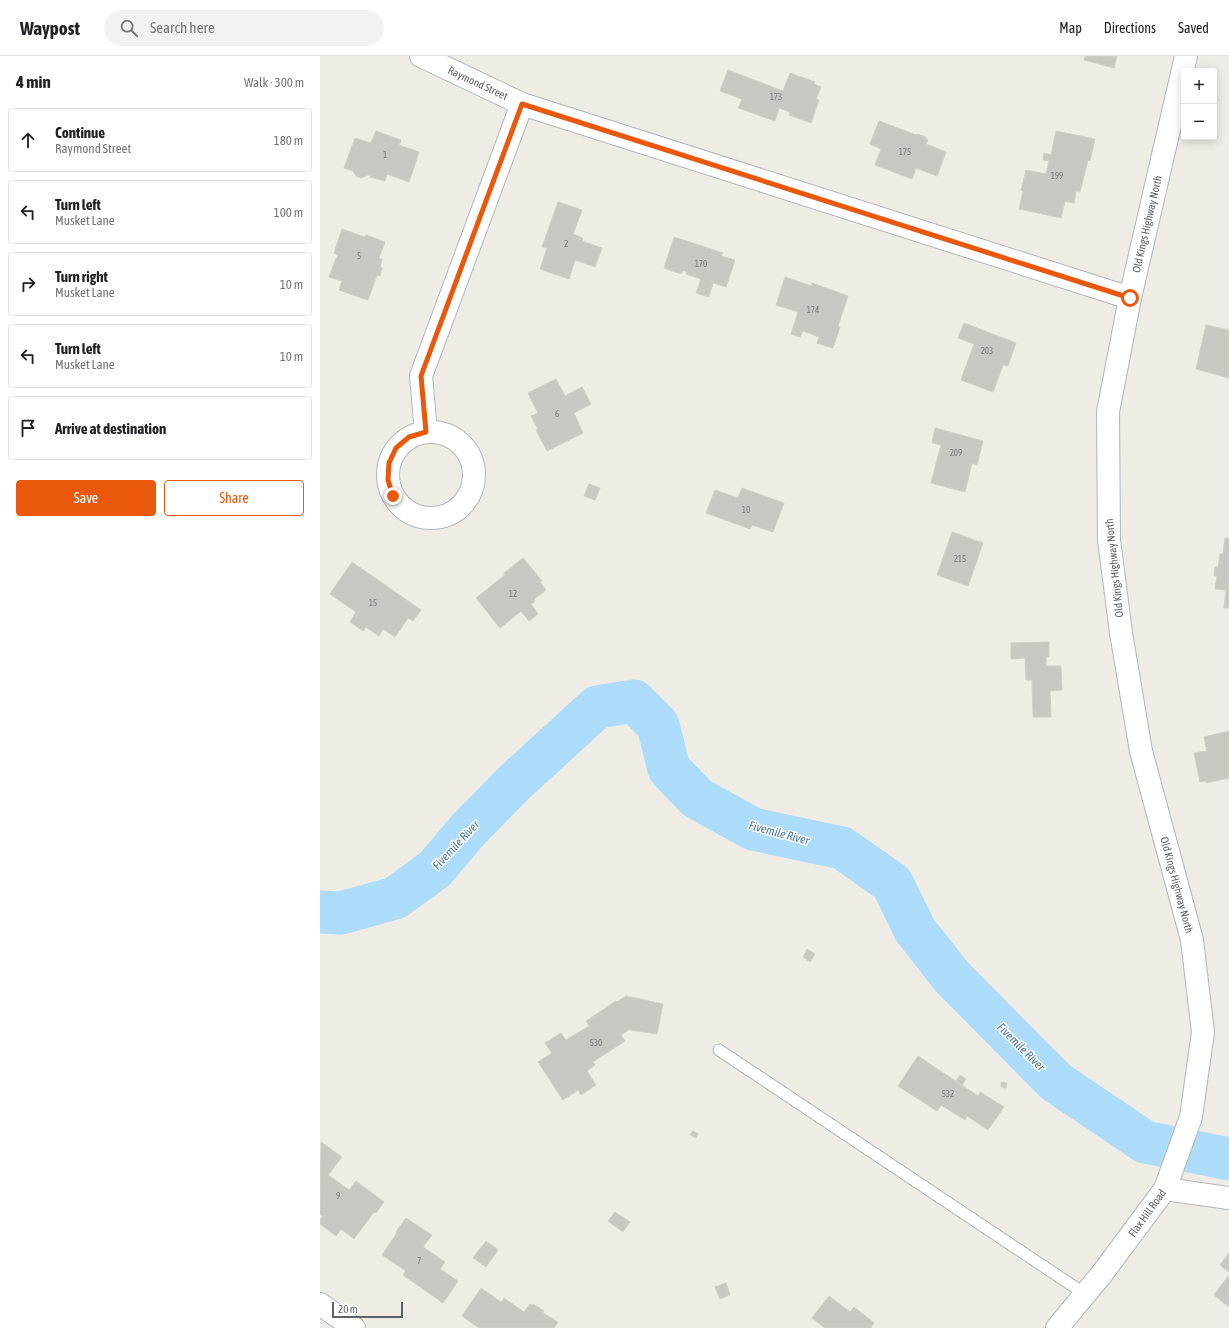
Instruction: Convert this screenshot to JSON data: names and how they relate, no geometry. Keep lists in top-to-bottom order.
{
  "streets": {
    "main road": ["Raymond Street", "Old Kings Highway North", "Flax Hill Road"]
  },
  "crossings": [
    ["Raymond Street", "Old Kings Highway North"],
    ["Old Kings Highway North", "Flax Hill Road"]
  ],
  "water": ["Fivemile River"],
  "house_numbers": [
    "173",
    "175",
    "1",
    "199",
    "2",
    "5",
    "170",
    "174",
    "203",
    "6",
    "209",
    "10",
    "215",
    "12",
    "15",
    "530",
    "532",
    "9",
    "7"
  ],
  "scale_bar": "20 m",
  "page": {
    "header": "Waypost",
    "search": "Search here",
    "nav": ["Map", "Directions", "Saved"],
    "heading": ["4 min", "Walk · 300 m"],
    "map_buttons": ["+", "−"],
    "list": [
      ["Continue", "Raymond Street", "180 m"],
      ["Turn left", "Musket Lane", "100 m"],
      ["Turn right", "Musket Lane", "10 m"],
      ["Turn left", "Musket Lane", "10 m"],
      "Arrive at destination"
    ],
    "buttons": ["Save", "Share"],
    "scale": "20 m"
  }
}
